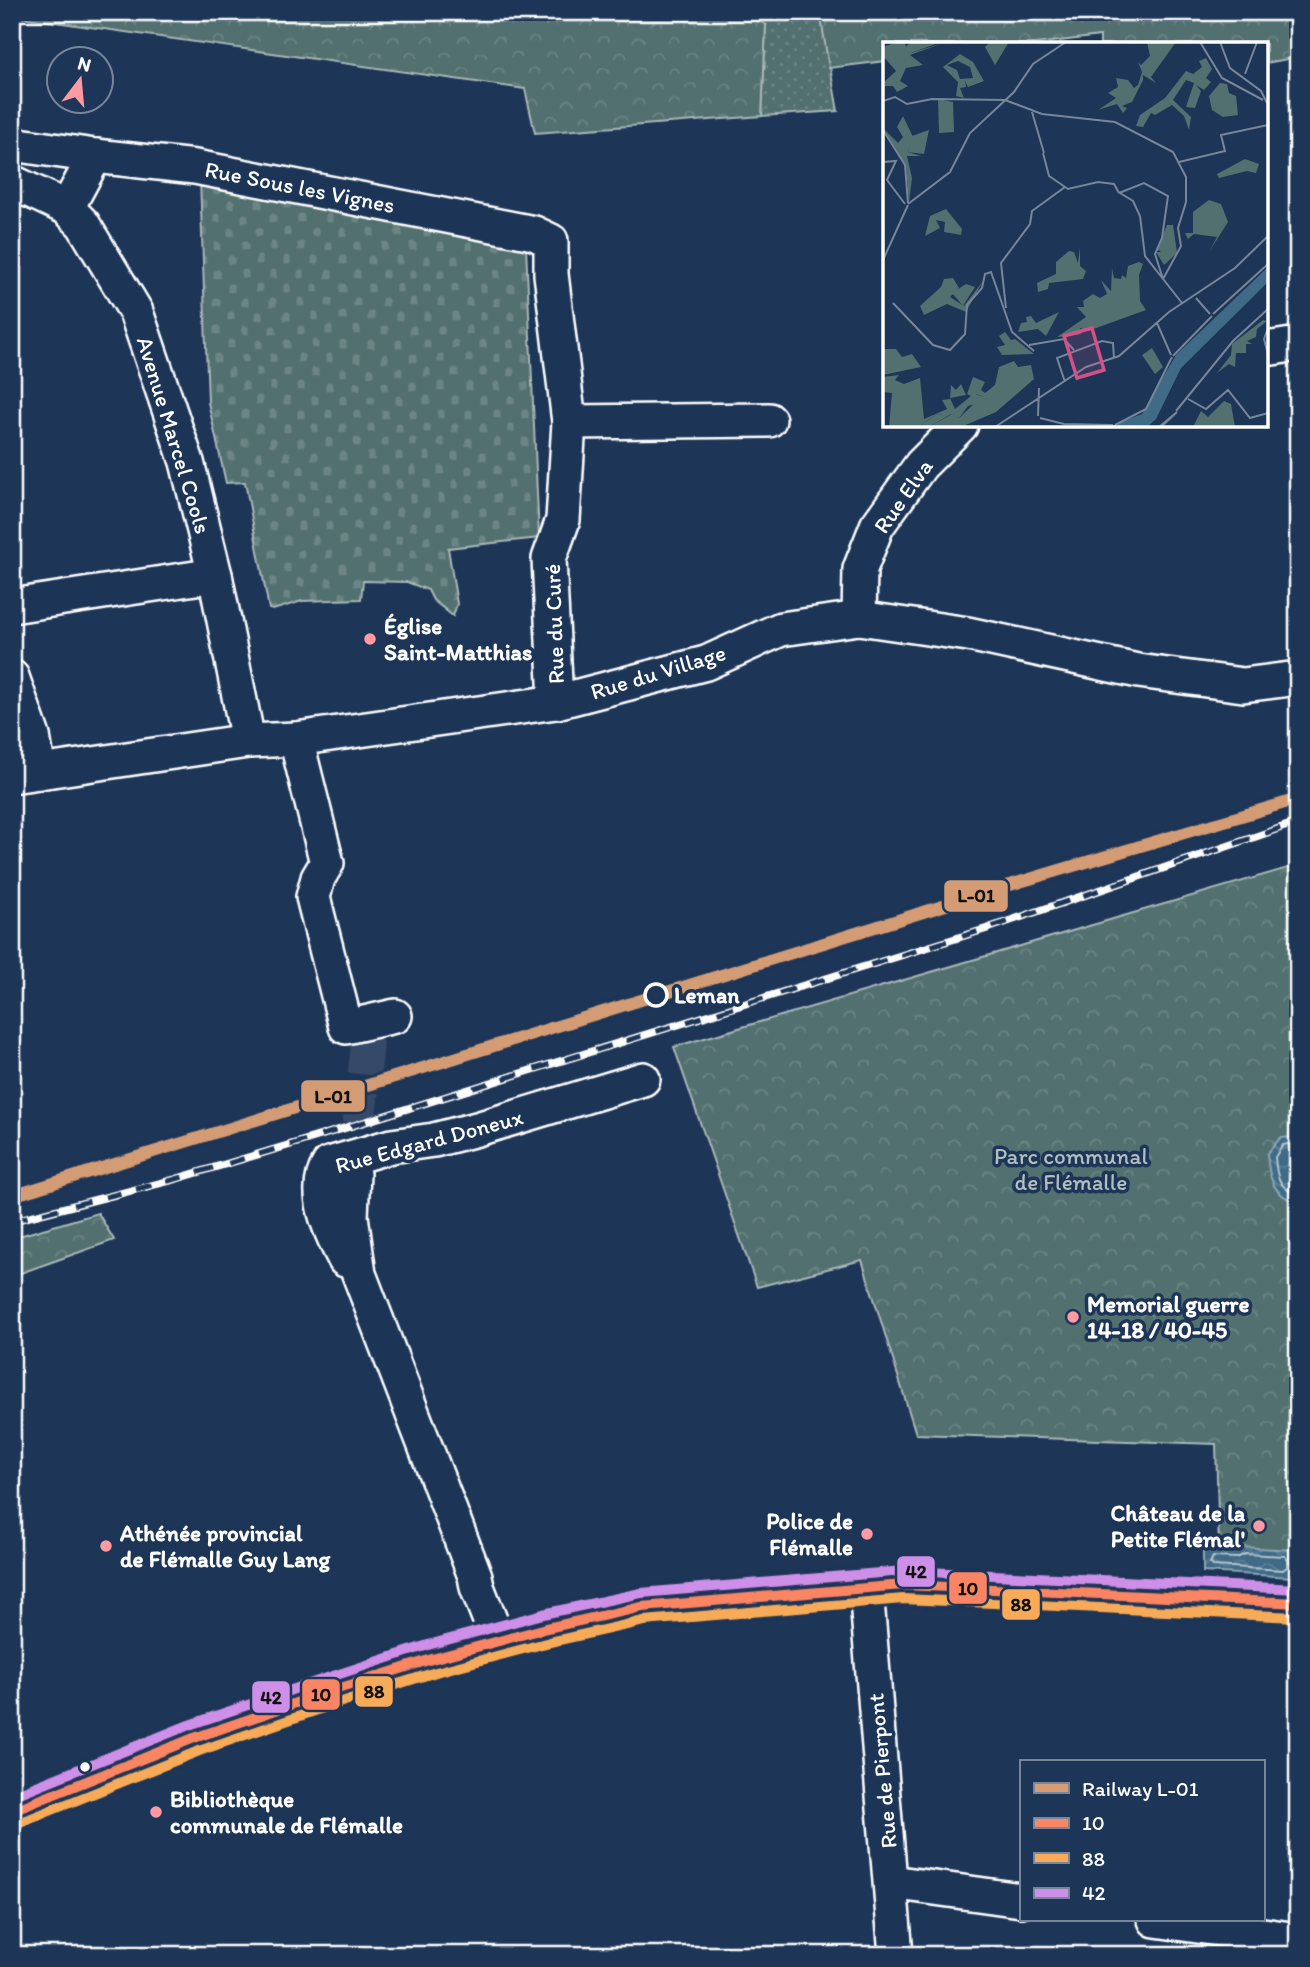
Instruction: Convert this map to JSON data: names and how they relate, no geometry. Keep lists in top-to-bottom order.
{
  "streets": {
    "street": [
      "Rue Sous les Vignes",
      "Avenue Marcel Cools",
      "Rue Elva",
      "Rue du Curé",
      "Rue du Village",
      "Rue Edgard Doneux",
      "Rue de Pierpont"
    ]
  },
  "crossings": [
    ["Rue Sous les Vignes", "Rue du Curé"],
    ["Avenue Marcel Cools", "Rue du Village"],
    ["Rue Elva", "Rue du Village"],
    ["Rue du Curé", "Rue du Village"]
  ],
  "parks": ["Parc communal de Flémalle"],
  "places": [
    "Église Saint-Matthias",
    "Leman",
    "Memorial guerre 14-18 / 40-45",
    "Château de la Petite Flémal'",
    "Police de Flémalle",
    "Athénée provincial de Flémalle Guy Lang",
    "Bibliothèque communale de Flémalle"
  ],
  "lines": [
    "rail line L-01",
    "transit line 42",
    "transit line 10",
    "transit line 88"
  ],
  "legend": [
    "Railway L-01",
    "10",
    "88",
    "42"
  ],
  "north": "top"
}
